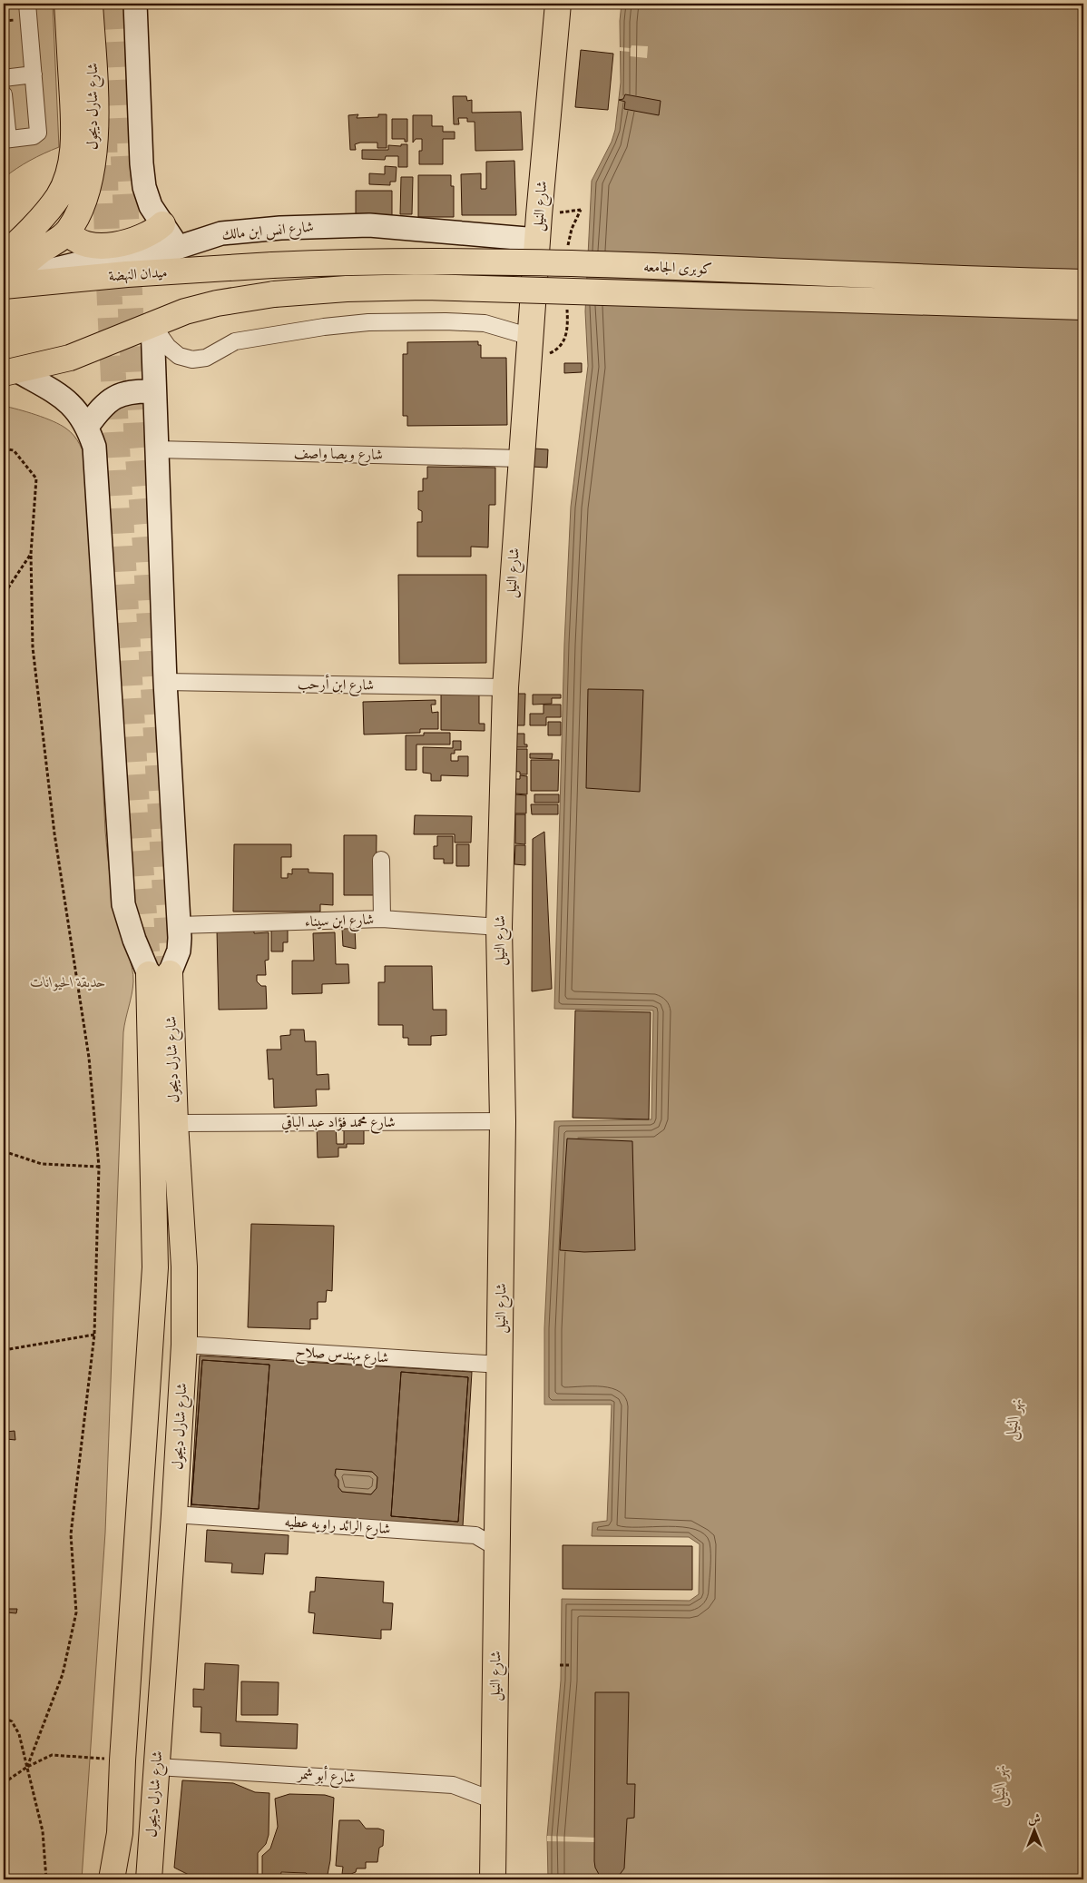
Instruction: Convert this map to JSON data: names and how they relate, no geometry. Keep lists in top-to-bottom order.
{
  "streets": {
    "main road": [
      "شارع شارل ديجول",
      "شارع النيل",
      "كوبرى الجامعه",
      "ميدان النهضة"
    ],
    "street": [
      "شارع انس ابن مالك",
      "شارع ويصا واصف",
      "شارع ابن أرحب",
      "شارع ابن سيناء",
      "شارع محمد فؤاد عبد الباقي",
      "شارع مهندس صلاح",
      "شارع الرائد راويه عطيه",
      "شارع أبو شمر"
    ]
  },
  "crossings": [
    ["شارع شارل ديجول", "شارع محمد فؤاد عبد الباقي"],
    ["شارع شارل ديجول", "شارع مهندس صلاح"],
    ["شارع شارل ديجول", "شارع الرائد راويه عطيه"],
    ["شارع شارل ديجول", "شارع أبو شمر"],
    ["شارع النيل", "شارع انس ابن مالك"],
    ["شارع النيل", "شارع ويصا واصف"],
    ["شارع النيل", "شارع ابن أرحب"],
    ["شارع النيل", "شارع ابن سيناء"],
    ["شارع النيل", "شارع محمد فؤاد عبد الباقي"],
    ["شارع النيل", "شارع مهندس صلاح"],
    ["شارع النيل", "شارع الرائد راويه عطيه"],
    ["شارع النيل", "شارع أبو شمر"],
    ["شارع انس ابن مالك", "ميدان النهضة"],
    ["كوبرى الجامعه", "ميدان النهضة"]
  ],
  "water": ["نهر النيل"],
  "parks": ["حديقة الحيوانات"],
  "north": "top"
}
